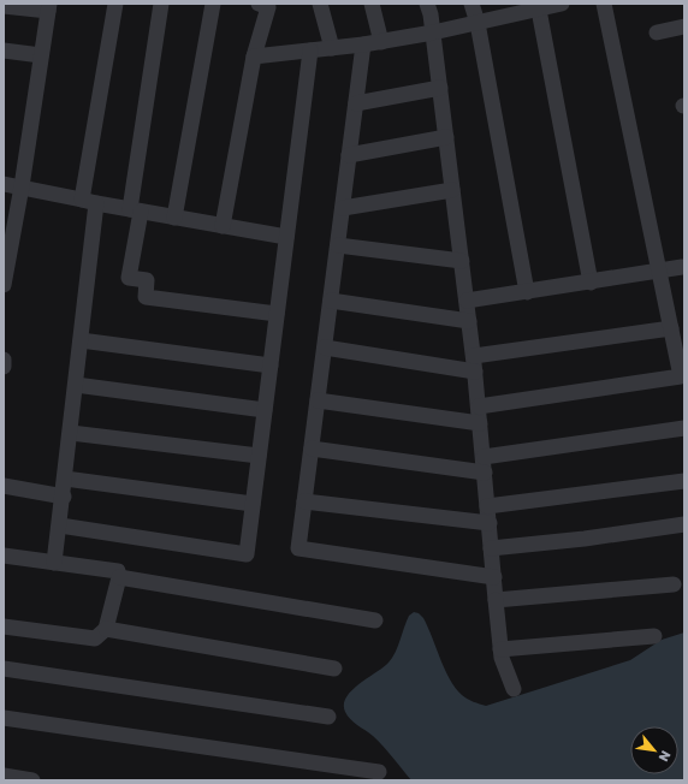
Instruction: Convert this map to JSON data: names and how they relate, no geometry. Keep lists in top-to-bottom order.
{
  "north": "bottom right"
}
